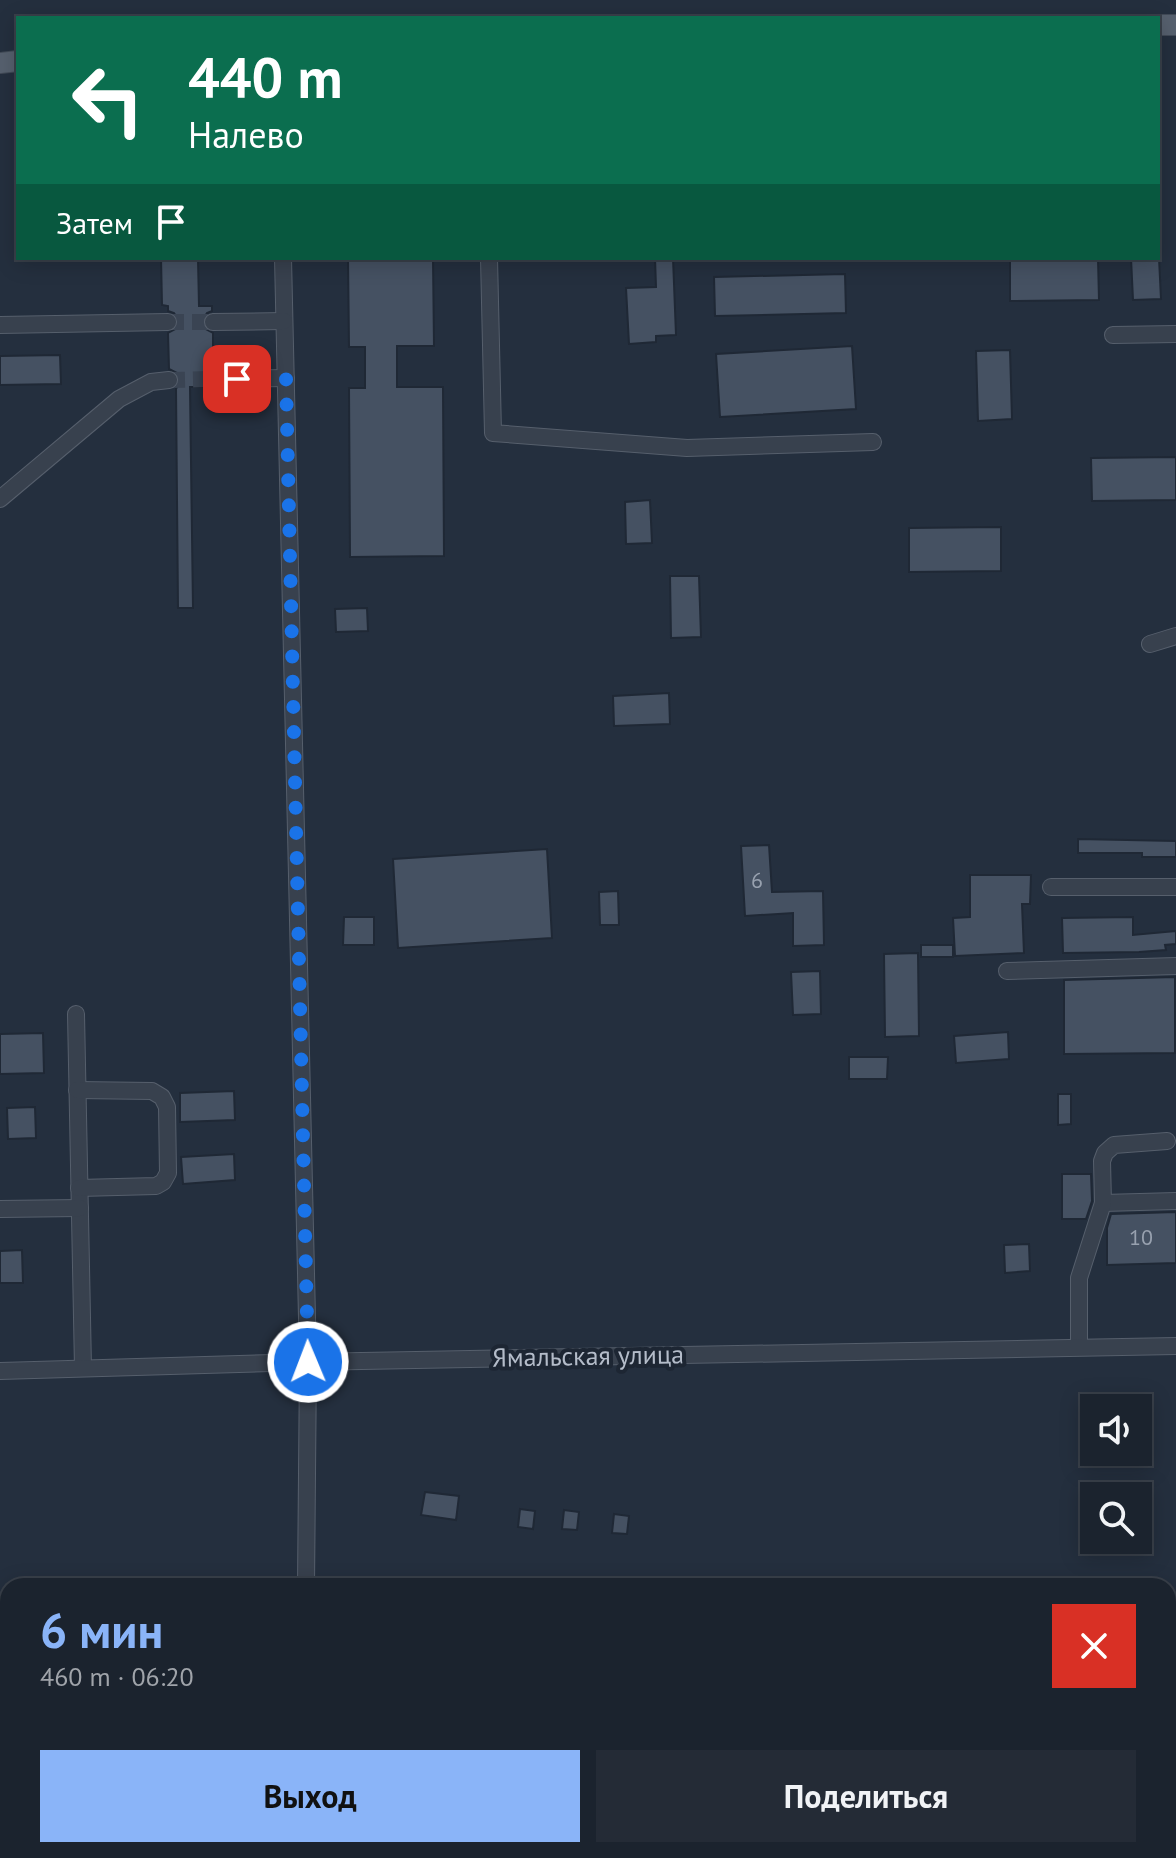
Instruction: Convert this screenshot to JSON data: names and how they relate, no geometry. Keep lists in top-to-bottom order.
{
  "streets": {
    "street": ["Ямальская улица"]
  },
  "house_numbers": ["6", "10"],
  "page": {
    "turn": ["440 m", "Налево"],
    "then": "Затем",
    "heading": ["6 мин", "460 m · 06:20"],
    "buttons": ["Выход", "Поделиться"]
  }
}
